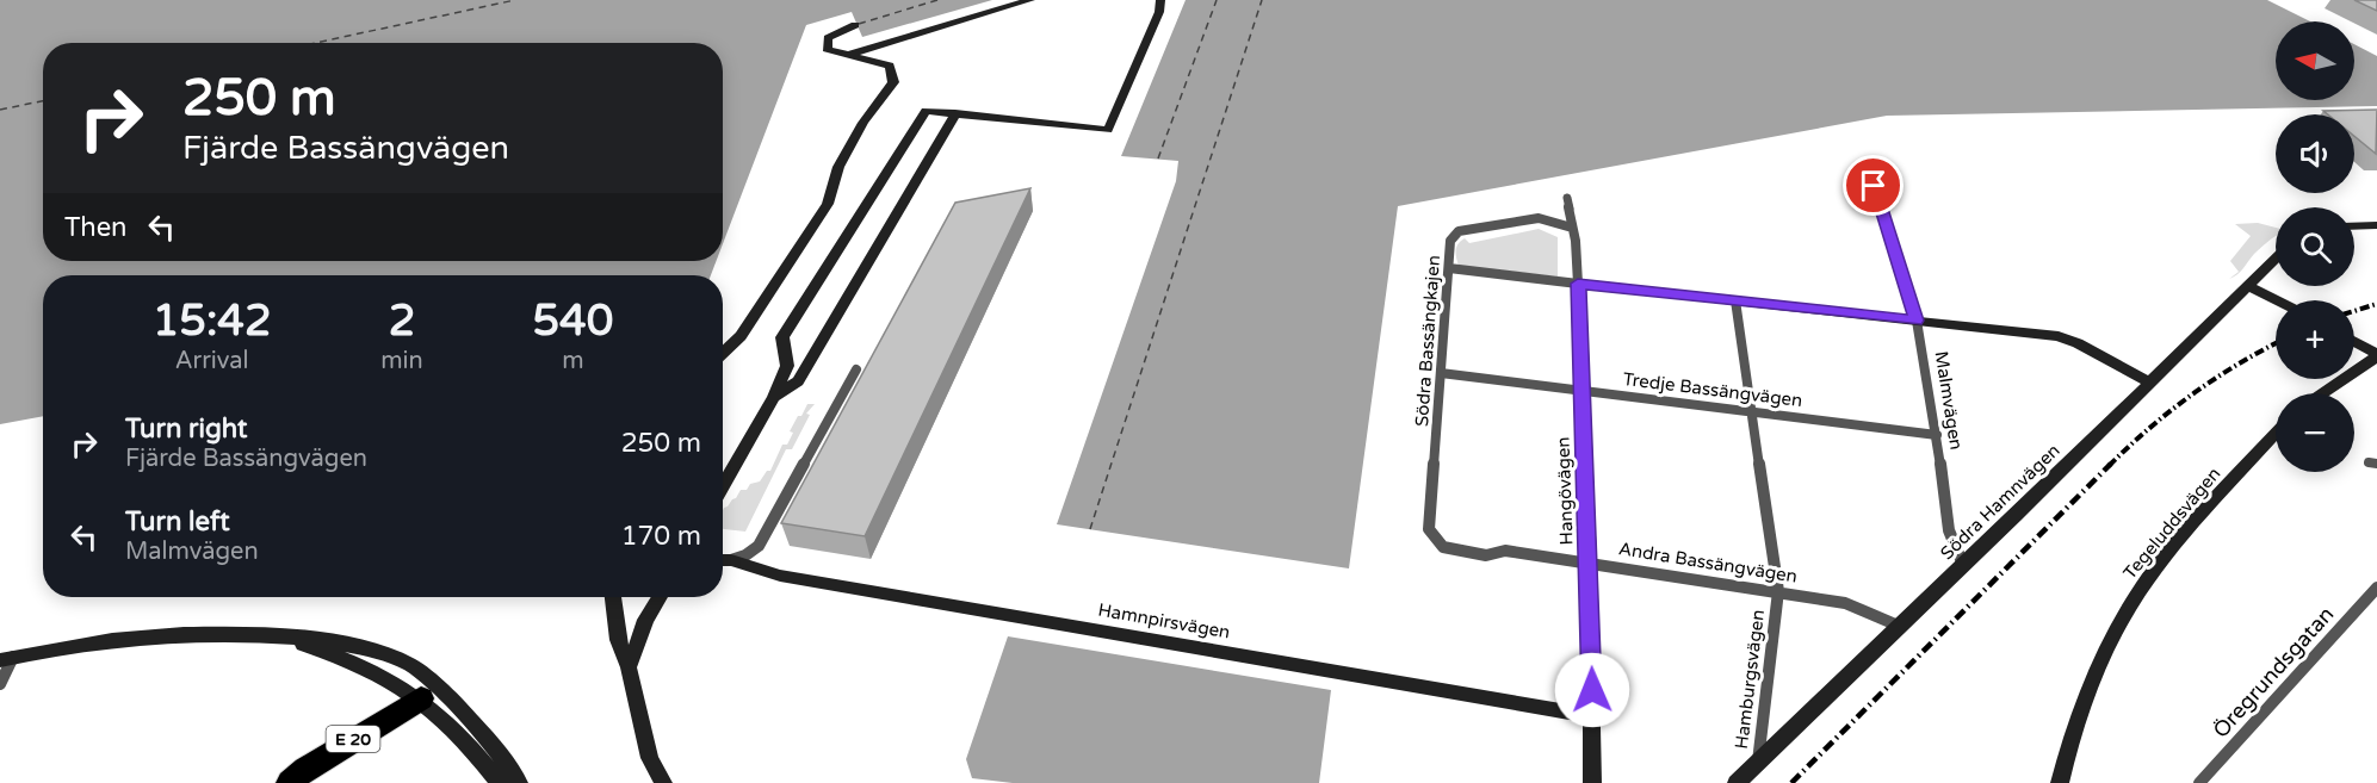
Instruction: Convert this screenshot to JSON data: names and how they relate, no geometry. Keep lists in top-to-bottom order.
{
  "streets": {
    "highway": ["E 20"],
    "main road": [
      "Hangövägen",
      "Södra Hamnvägen",
      "Tegeluddsvägen",
      "Hamnpirsvägen"
    ],
    "street": [
      "Södra Bassängkajen",
      "Tredje Bassängvägen",
      "Malmvägen",
      "Andra Bassängvägen",
      "Öregrundsgatan",
      "Hamburgsvägen"
    ]
  },
  "crossings": [
    ["Södra Bassängkajen", "Tredje Bassängvägen"],
    ["Södra Bassängkajen", "Hangövägen"],
    ["Södra Bassängkajen", "Andra Bassängvägen"],
    ["Tredje Bassängvägen", "Malmvägen"],
    ["Tredje Bassängvägen", "Hangövägen"],
    ["Tredje Bassängvägen", "Hamburgsvägen"],
    ["Malmvägen", "Södra Hamnvägen"],
    ["Hangövägen", "Andra Bassängvägen"],
    ["Hangövägen", "Hamnpirsvägen"],
    ["Södra Hamnvägen", "Andra Bassängvägen"],
    ["Södra Hamnvägen", "Hamburgsvägen"],
    ["Andra Bassängvägen", "Hamburgsvägen"]
  ],
  "north": "left",
  "page": {
    "map_buttons": ["+", "−"],
    "turn": ["250 m", "Fjärde Bassängvägen"],
    "then": "Then",
    "eta": [
      "15:42",
      "Arrival",
      "2",
      "min",
      "540",
      "m"
    ],
    "list": [
      {
        "name": "Turn right",
        "note": "Fjärde Bassängvägen",
        "value": "250 m"
      },
      {
        "name": "Turn left",
        "note": "Malmvägen",
        "value": "170 m"
      }
    ]
  }
}
